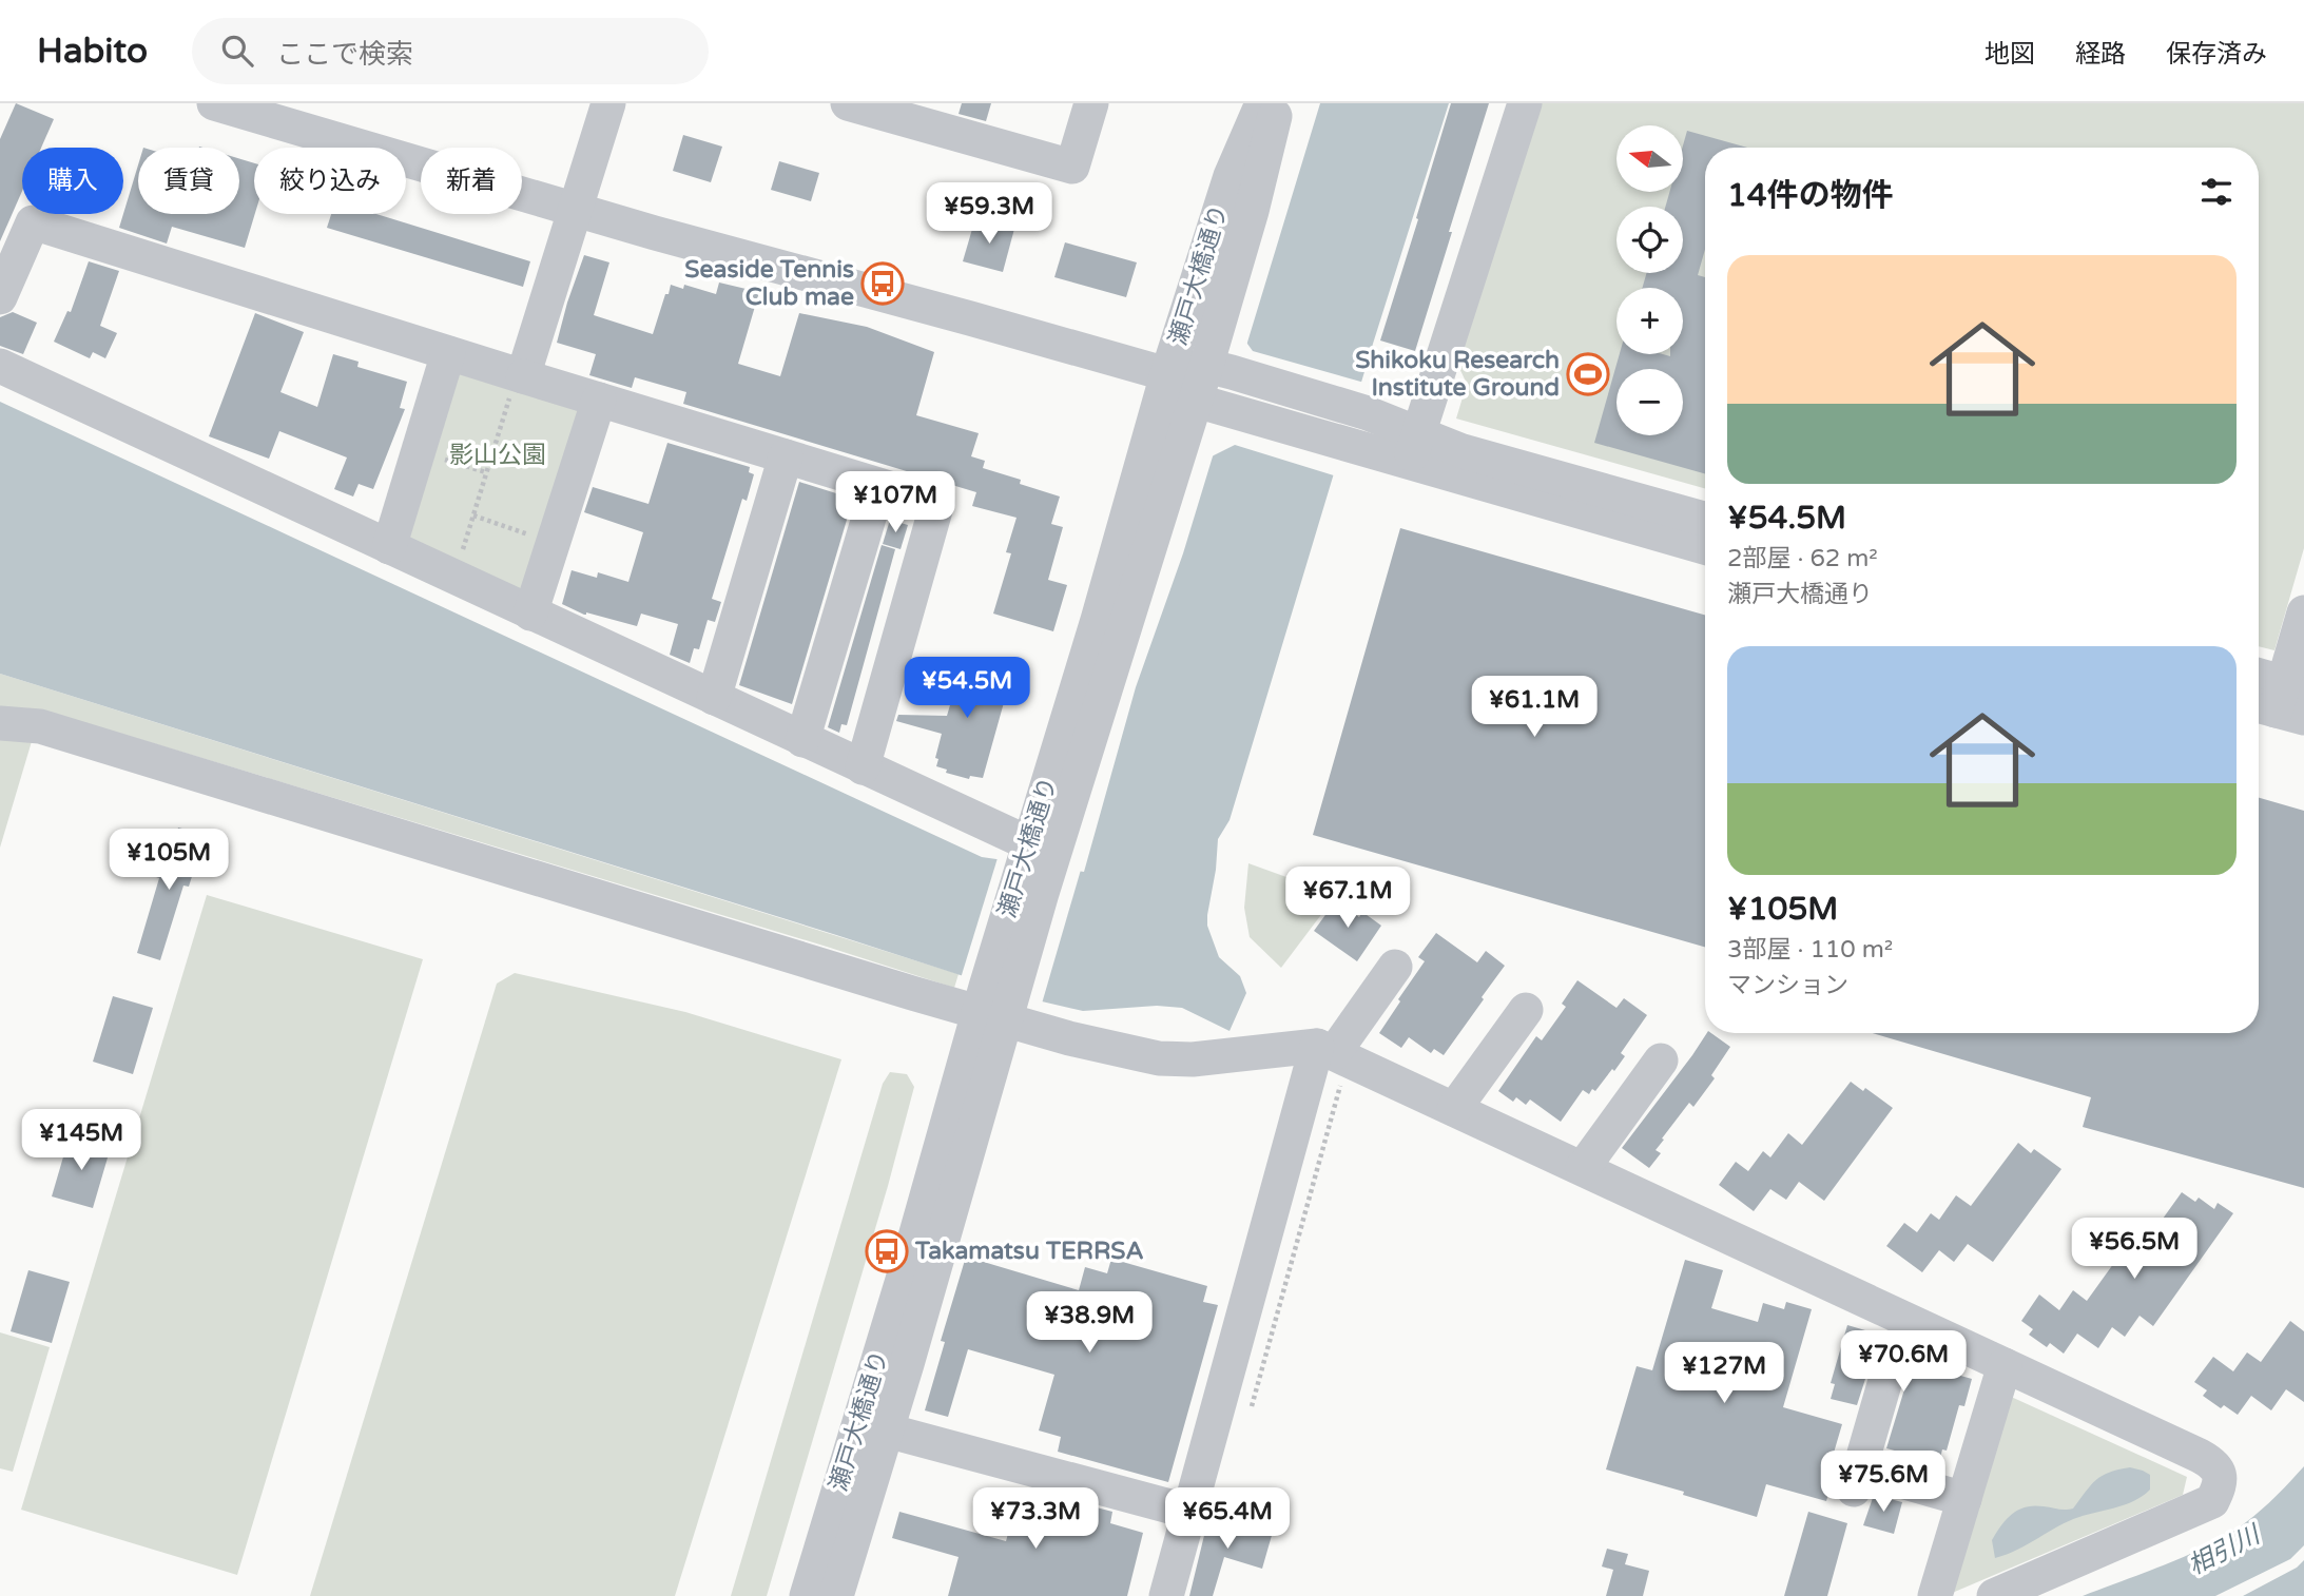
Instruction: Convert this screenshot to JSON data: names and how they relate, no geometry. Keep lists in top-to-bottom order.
{
  "streets": {
    "street": ["瀬戸大橋通り"]
  },
  "water": ["相引川"],
  "parks": ["影山公園"],
  "places": {
    "bus stop": ["Seaside Tennis Club mae", "Takamatsu TERRSA"],
    "sports": ["Shikoku Research Institute Ground"]
  },
  "north": "left",
  "page": {
    "header": "Habito",
    "search": "ここで検索",
    "nav": ["地図", "経路", "保存済み"],
    "map_buttons": ["+", "−"],
    "chip": [
      "購入",
      "賃貸",
      "絞り込み",
      "新着"
    ],
    "heading": "14件の物件",
    "price": [
      "¥59.3M",
      "¥107M",
      "¥54.5M",
      "¥61.1M",
      "¥105M",
      "¥67.1M",
      "¥145M",
      "¥56.5M",
      "¥38.9M",
      "¥70.6M",
      "¥127M",
      "¥75.6M",
      "¥73.3M",
      "¥65.4M"
    ],
    "list": [
      {
        "name": "¥54.5M",
        "note": "2部屋 · 62 m² · 瀬戸大橋通り"
      },
      {
        "name": "¥105M",
        "note": "3部屋 · 110 m² · マンション"
      }
    ]
  }
}
